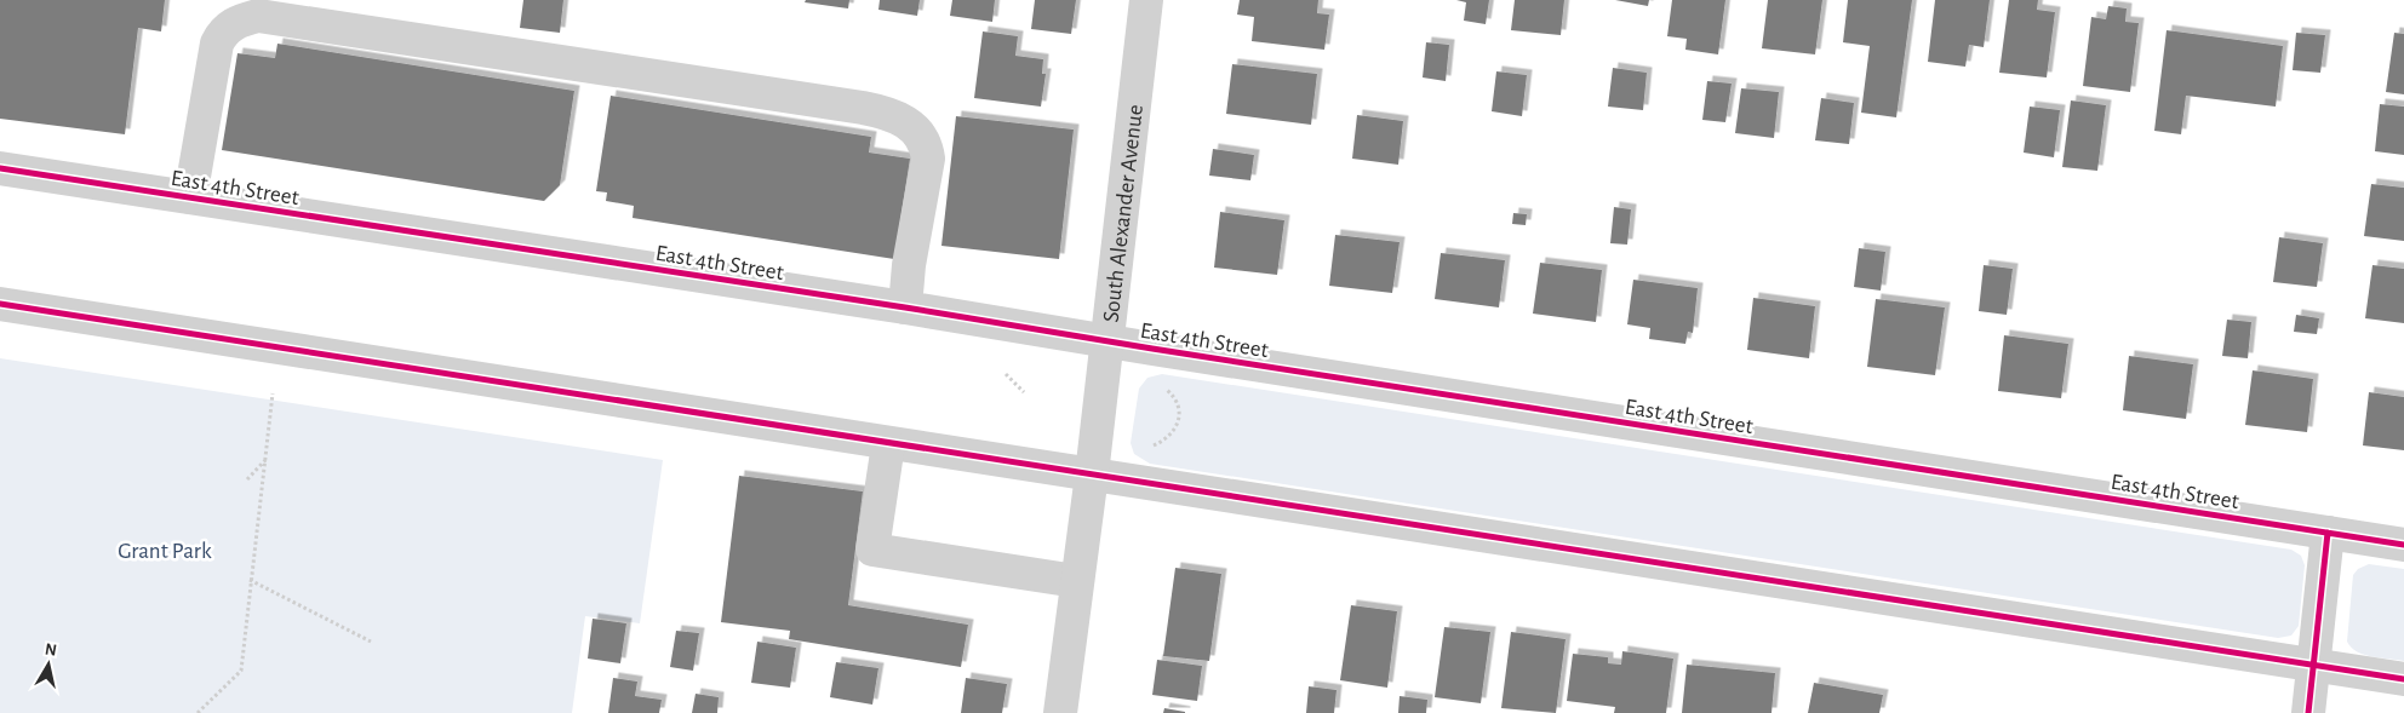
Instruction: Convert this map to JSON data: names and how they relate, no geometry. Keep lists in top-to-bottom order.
{
  "streets": {
    "street": ["East 4th Street", "South Alexander Avenue"]
  },
  "crossings": [
    ["East 4th Street", "South Alexander Avenue"]
  ],
  "parks": ["Grant Park"],
  "north": "top"
}
